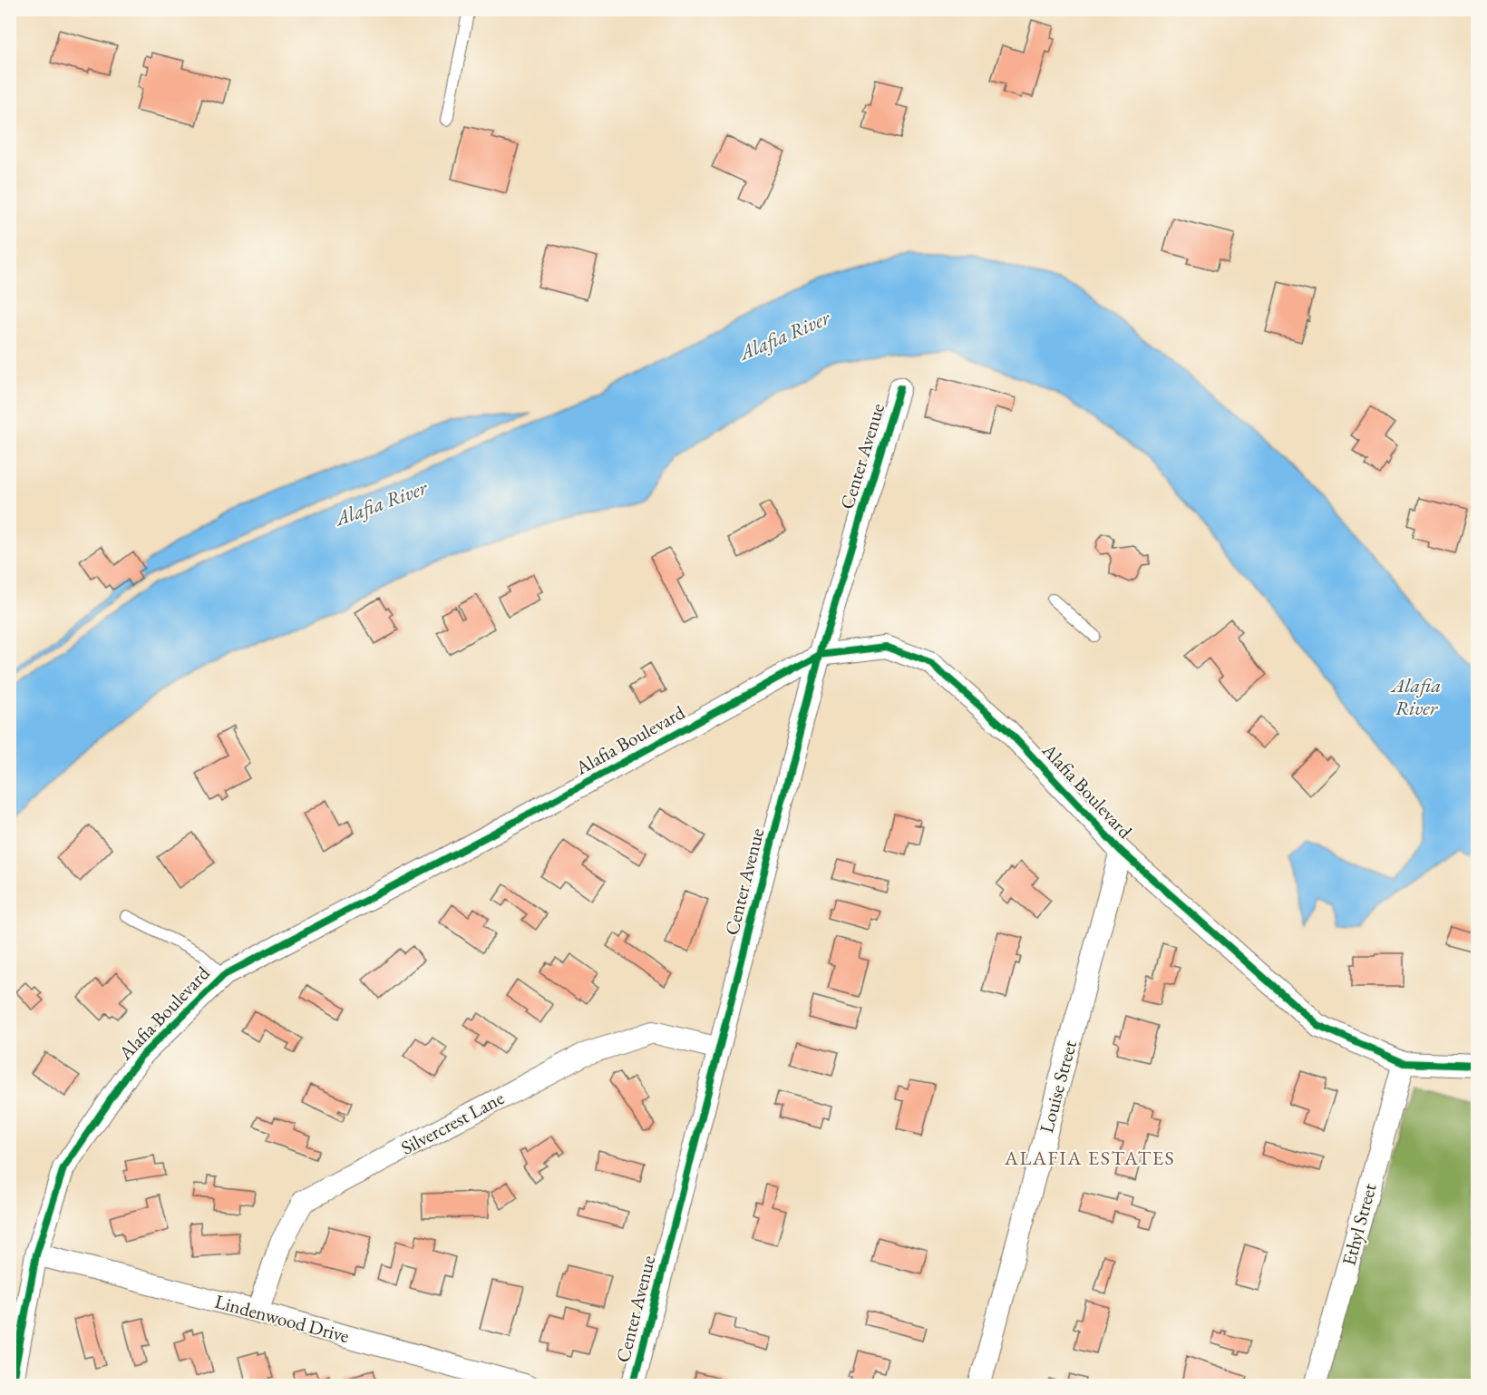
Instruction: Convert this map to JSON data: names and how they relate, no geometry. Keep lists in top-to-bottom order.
{
  "streets": {
    "street": [
      "Center Avenue",
      "Alafia Boulevard",
      "Louise Street",
      "Silvercrest Lane",
      "Ethyl Street",
      "Lindenwood Drive"
    ]
  },
  "crossings": [
    ["Center Avenue", "Alafia Boulevard"],
    ["Center Avenue", "Silvercrest Lane"],
    ["Alafia Boulevard", "Louise Street"],
    ["Alafia Boulevard", "Ethyl Street"],
    ["Alafia Boulevard", "Lindenwood Drive"],
    ["Silvercrest Lane", "Lindenwood Drive"]
  ],
  "districts": ["ALAFIA ESTATES"],
  "water": ["Alafia River"]
}
